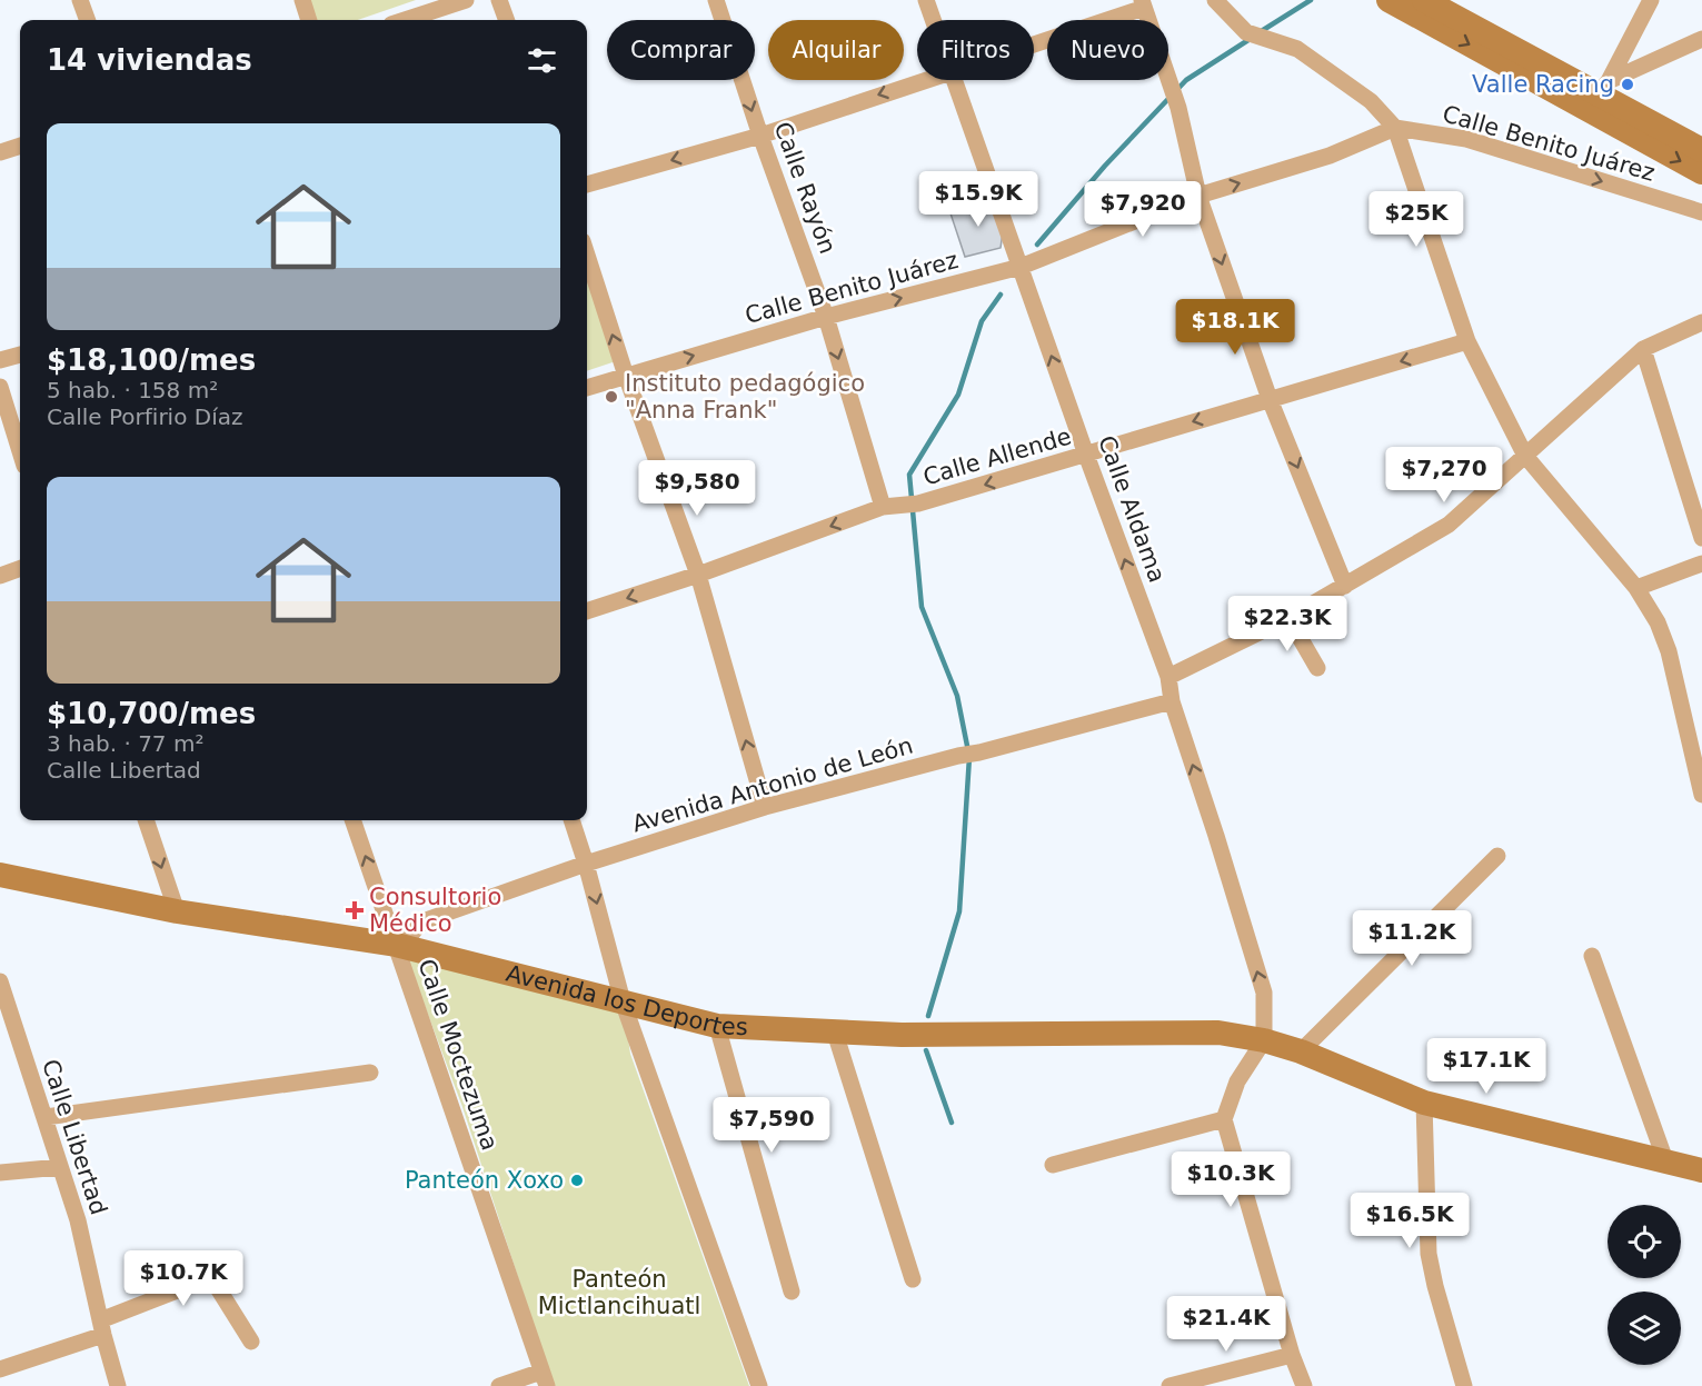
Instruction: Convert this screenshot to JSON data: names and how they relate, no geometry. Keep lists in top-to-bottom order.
{
  "streets": {
    "street": [
      "Calle Benito Juárez",
      "Calle Rayón",
      "Calle Allende",
      "Calle Aldama",
      "Avenida Antonio de León",
      "Avenida los Deportes",
      "Calle Moctezuma",
      "Calle Libertad"
    ]
  },
  "crossings": [
    ["Calle Benito Juárez", "Calle Rayón"],
    ["Calle Benito Juárez", "Calle Aldama"],
    ["Calle Rayón", "Calle Allende"],
    ["Calle Allende", "Calle Aldama"],
    ["Calle Aldama", "Avenida Antonio de León"],
    ["Calle Aldama", "Avenida los Deportes"],
    ["Avenida Antonio de León", "Avenida los Deportes"],
    ["Avenida Antonio de León", "Calle Moctezuma"],
    ["Avenida los Deportes", "Calle Moctezuma"]
  ],
  "one_way": [
    "Calle Benito Juárez",
    "Calle Rayón",
    "Calle Allende",
    "Calle Aldama"
  ],
  "parks": ["Panteón Mictlancihuatl"],
  "places": {
    "other": ["Valle Racing", "Instituto pedagógico \"Anna Frank\"", "Panteón Xoxo"],
    "health": ["Consultorio Médico"]
  },
  "page": {
    "chip": [
      "Comprar",
      "Alquilar",
      "Filtros",
      "Nuevo"
    ],
    "heading": "14 viviendas",
    "list": [
      {
        "name": "$18,100/mes",
        "note": "5 hab. · 158 m² · Calle Porfirio Díaz"
      },
      {
        "name": "$10,700/mes",
        "note": "3 hab. · 77 m² · Calle Libertad"
      }
    ],
    "price": [
      "$15.9K",
      "$7,920",
      "$25K",
      "$18.1K",
      "$7,270",
      "$9,580",
      "$22.3K",
      "$11.2K",
      "$17.1K",
      "$7,590",
      "$10.3K",
      "$16.5K",
      "$10.7K",
      "$21.4K"
    ]
  }
}
